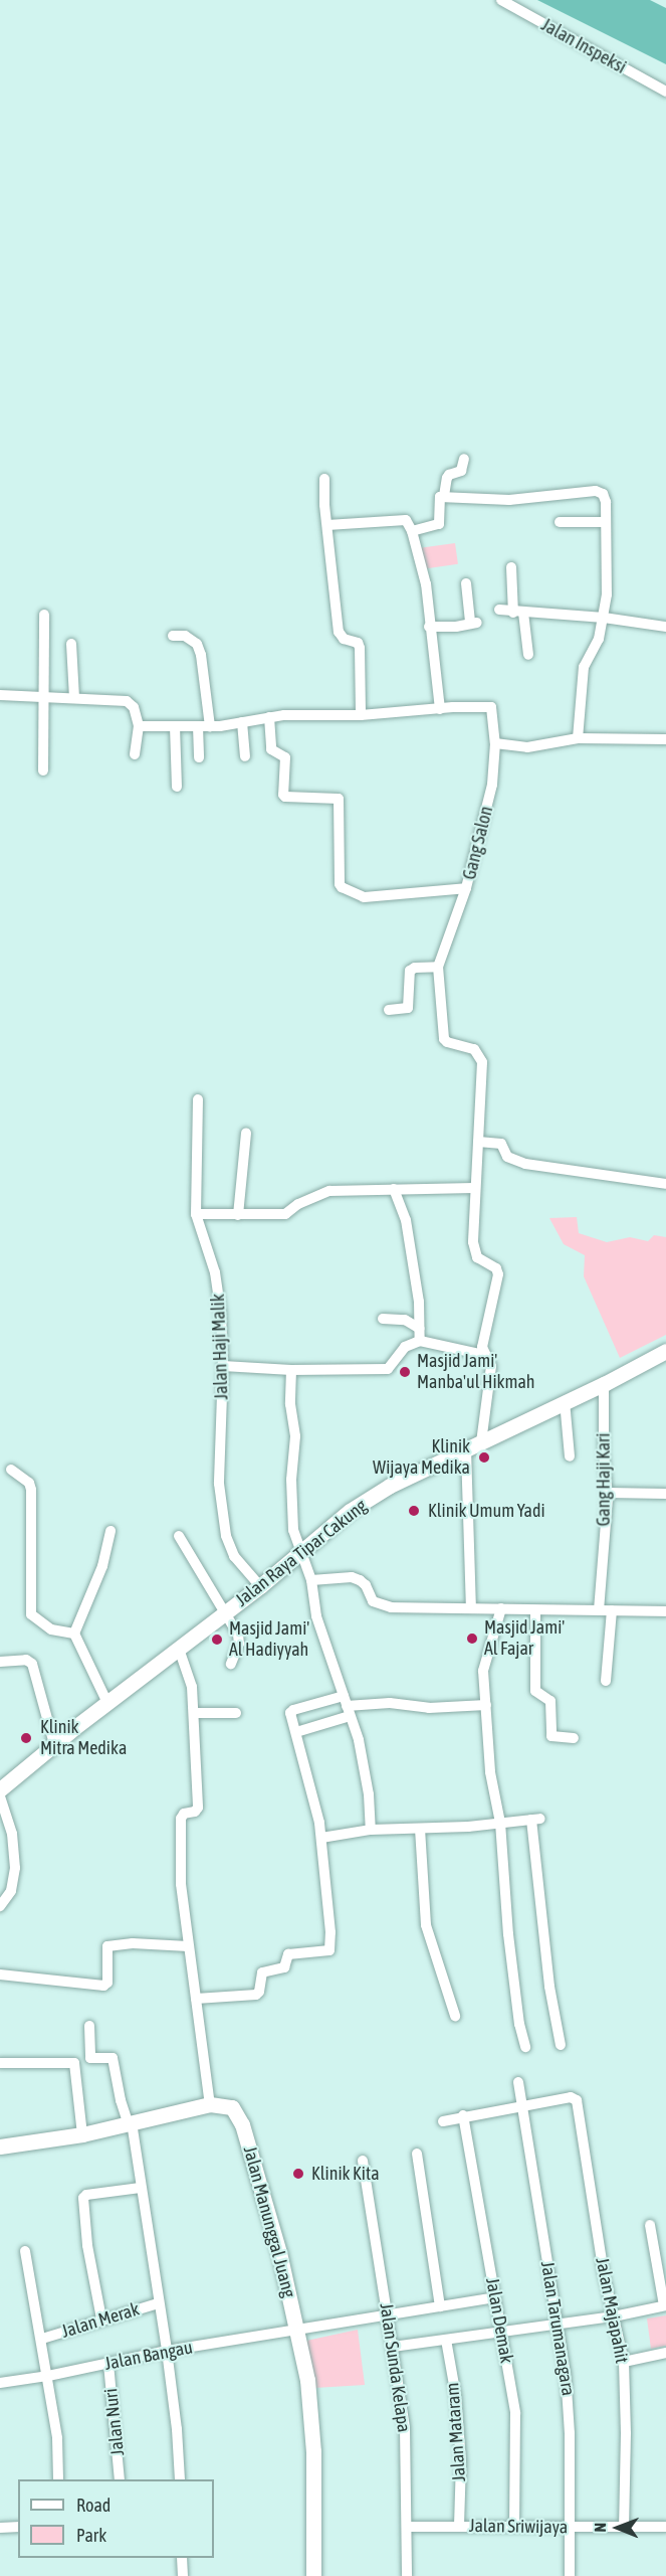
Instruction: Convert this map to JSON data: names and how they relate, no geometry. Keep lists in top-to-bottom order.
{
  "streets": {
    "street": [
      "Jalan Inspeksi",
      "Gang Salon",
      "Jalan Haji Malik",
      "Gang Haji Kari",
      "Jalan Raya Tipar Cakung",
      "Jalan Manunggal Juang",
      "Jalan Majapahit",
      "Jalan Merak",
      "Jalan Demak",
      "Jalan Tarumanagara",
      "Jalan Bangau",
      "Jalan Sunda Kelapa",
      "Jalan Nuri",
      "Jalan Mataram",
      "Jalan Sriwijaya"
    ]
  },
  "crossings": [
    ["Gang Salon", "Jalan Raya Tipar Cakung"],
    ["Jalan Haji Malik", "Jalan Raya Tipar Cakung"],
    ["Gang Haji Kari", "Jalan Raya Tipar Cakung"],
    ["Jalan Manunggal Juang", "Jalan Bangau"],
    ["Jalan Majapahit", "Jalan Tarumanagara"],
    ["Jalan Majapahit", "Jalan Sriwijaya"],
    ["Jalan Demak", "Jalan Bangau"],
    ["Jalan Demak", "Jalan Sriwijaya"],
    ["Jalan Tarumanagara", "Jalan Sriwijaya"],
    ["Jalan Bangau", "Jalan Sunda Kelapa"],
    ["Jalan Bangau", "Jalan Nuri"],
    ["Jalan Sunda Kelapa", "Jalan Sriwijaya"],
    ["Jalan Mataram", "Jalan Sriwijaya"]
  ],
  "places": [
    "Masjid Jami' Manba'ul Hikmah",
    "Klinik Wijaya Medika",
    "Klinik Umum Yadi",
    "Masjid Jami' Al Fajar",
    "Masjid Jami' Al Hadiyyah",
    "Klinik Mitra Medika",
    "Klinik Kita"
  ],
  "legend": ["Road", "Park"],
  "north": "left"
}
